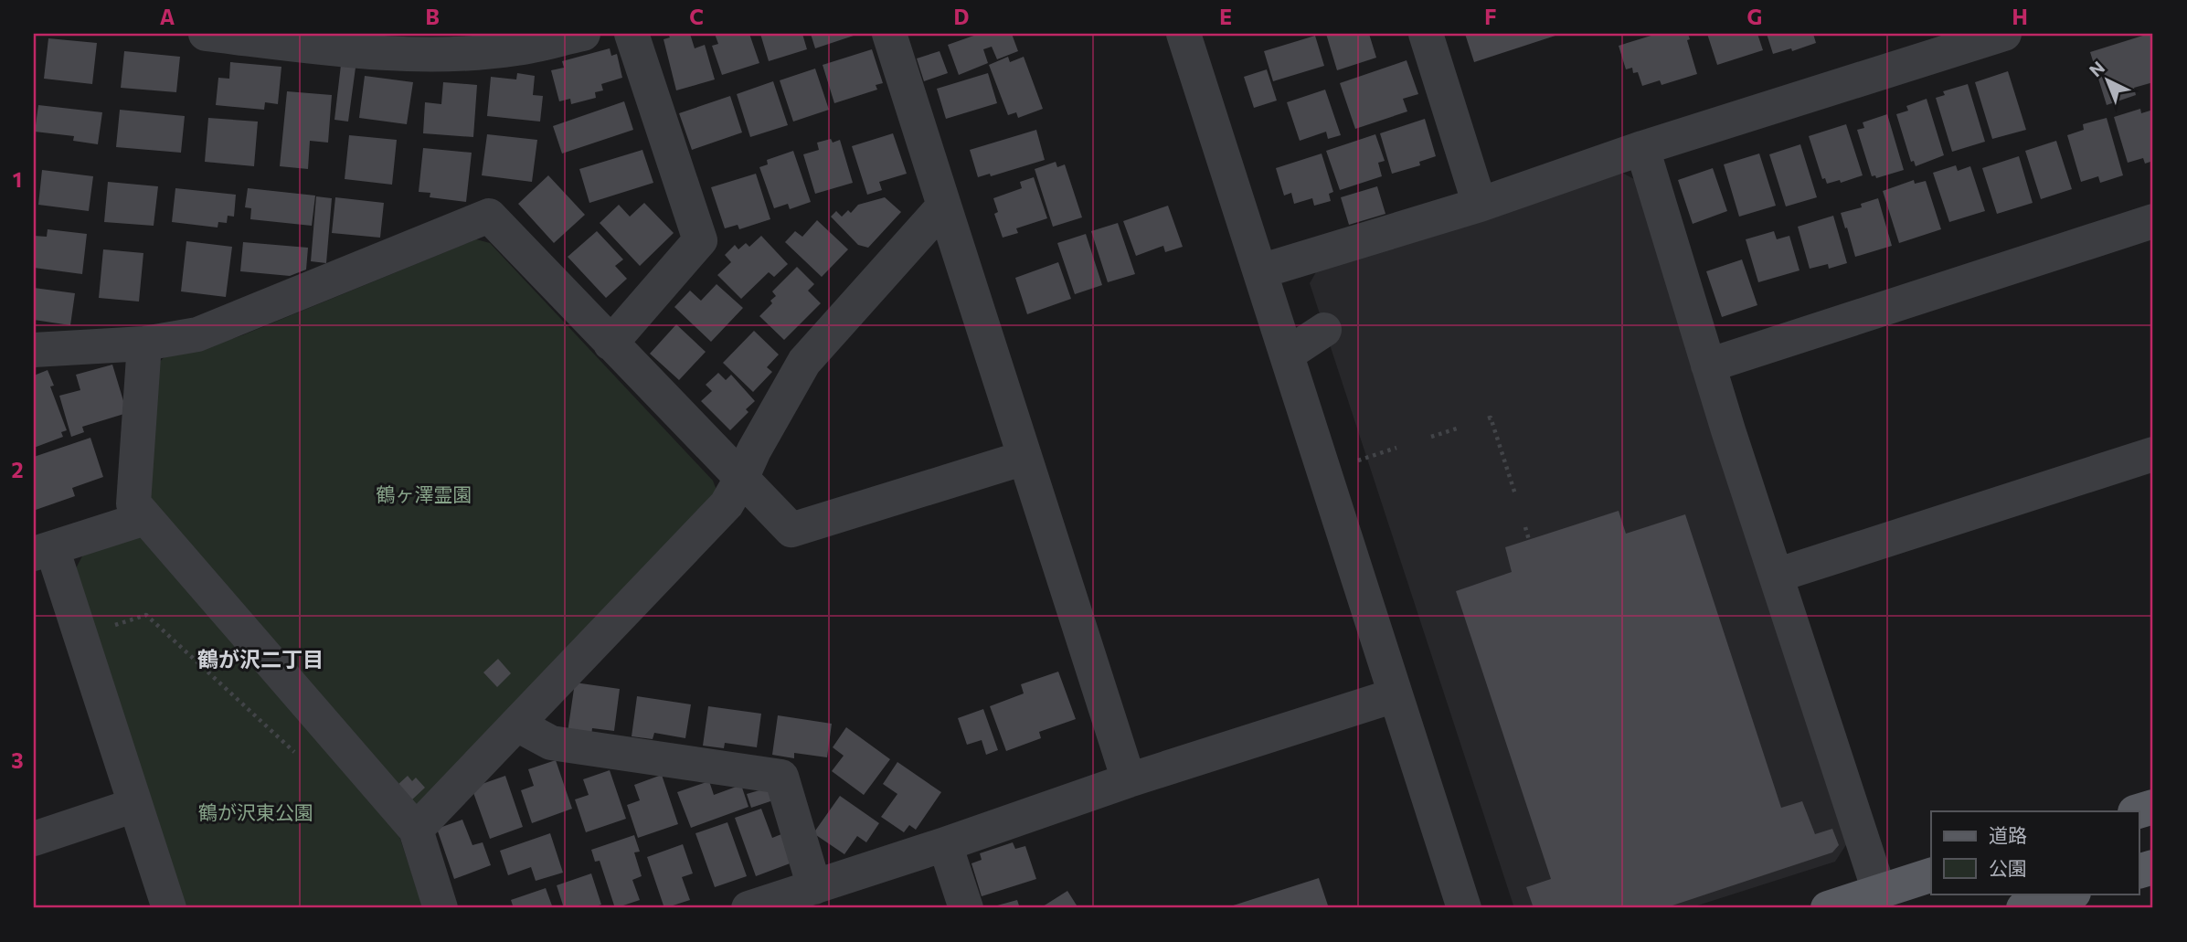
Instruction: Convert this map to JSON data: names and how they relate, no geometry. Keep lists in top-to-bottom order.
{
  "districts": ["鶴が沢二丁目"],
  "parks": ["鶴ヶ澤霊園", "鶴が沢東公園"],
  "legend": ["道路", "公園"],
  "north": "top left",
  "grid": {
    "columns": [
      "A",
      "B",
      "C",
      "D",
      "E",
      "F",
      "G",
      "H"
    ],
    "rows": ["1", "2", "3"]
  }
}
